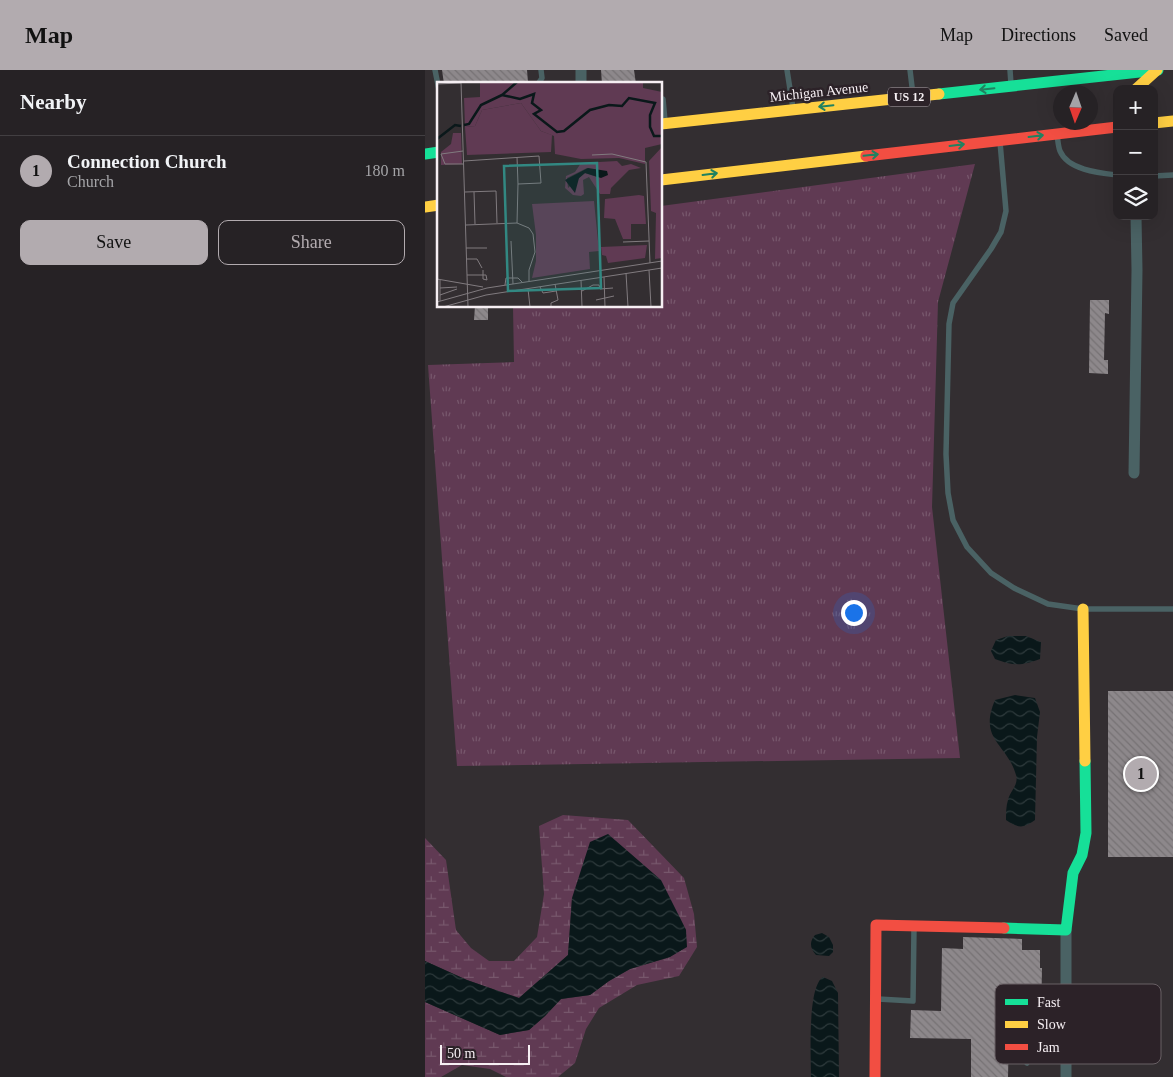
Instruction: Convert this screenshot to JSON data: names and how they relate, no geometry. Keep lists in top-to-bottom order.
{
  "streets": {
    "main road": ["Michigan Avenue", "US 12"]
  },
  "legend": ["Fast", "Slow", "Jam"],
  "scale_bar": "50 m",
  "north": "bottom",
  "page": {
    "header": "Map",
    "nav": ["Map", "Directions", "Saved"],
    "heading": "Nearby",
    "map_buttons": ["+", "−"],
    "list": [
      {
        "mark": "1",
        "name": "Connection Church",
        "note": "Church",
        "value": "180 m"
      }
    ],
    "buttons": ["Save", "Share"],
    "pins": "1",
    "scale": "50 m"
  }
}
